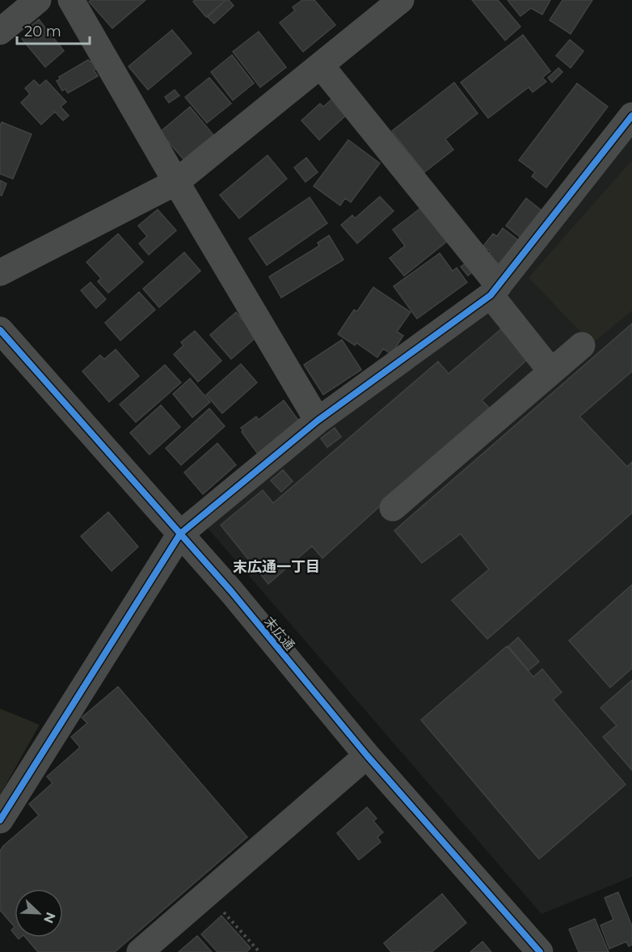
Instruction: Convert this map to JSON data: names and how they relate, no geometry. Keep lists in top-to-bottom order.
{
  "streets": {
    "street": ["末広通"]
  },
  "districts": ["末広通一丁目"],
  "scale_bar": "20 m",
  "north": "bottom right"
}
